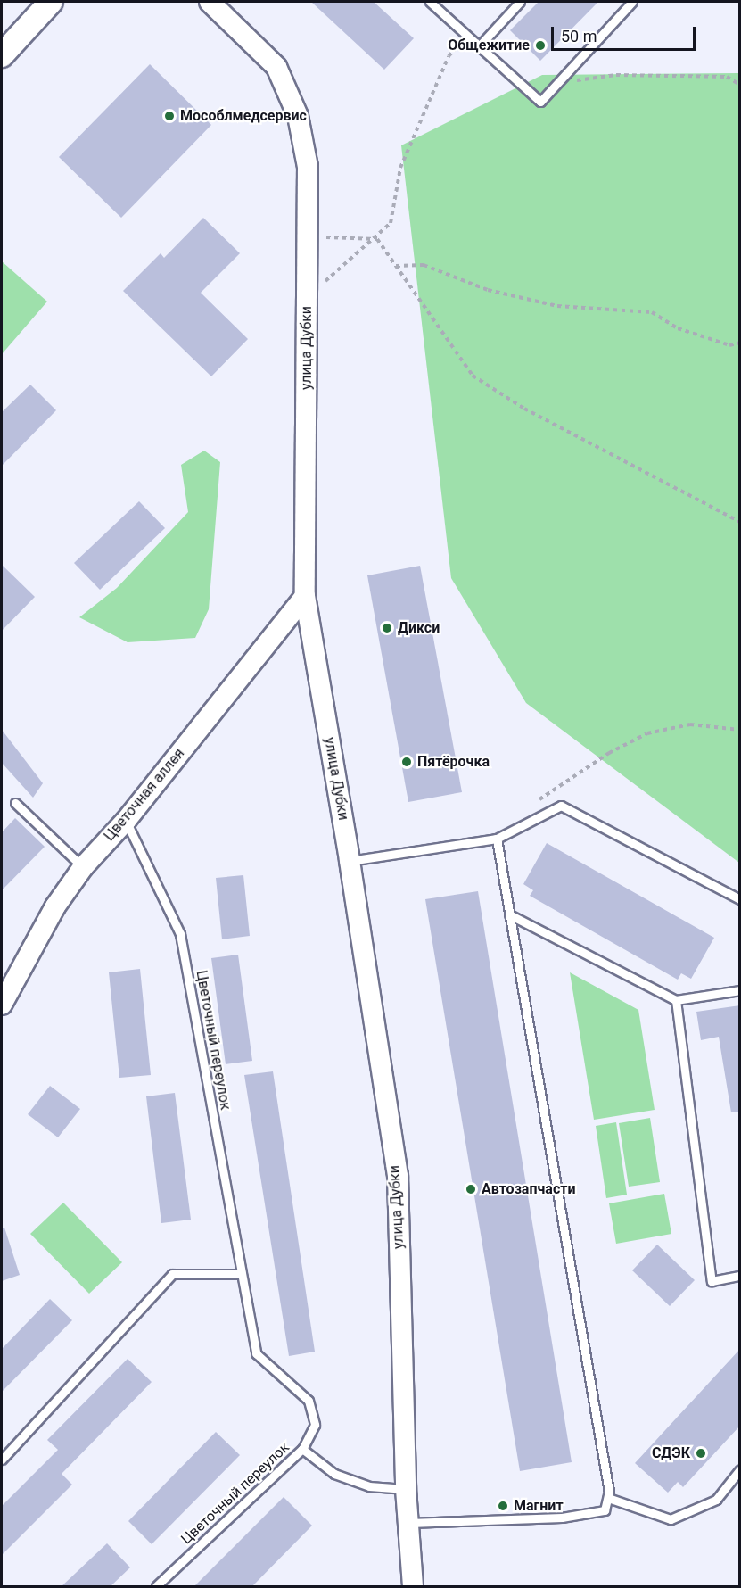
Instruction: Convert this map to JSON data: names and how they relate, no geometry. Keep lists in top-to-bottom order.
{
  "streets": {
    "street": ["улица Дубки", "Цветочная аллея"],
    "lane": ["Цветочный переулок"]
  },
  "crossings": [
    ["улица Дубки", "Цветочная аллея"],
    ["Цветочная аллея", "Цветочный переулок"]
  ],
  "places": [
    "Общежитие",
    "Мособлмедсервис",
    "Дикси",
    "Пятёрочка",
    "Автозапчасти",
    "СДЭК",
    "Магнит"
  ],
  "scale_bar": "50 m"
}
